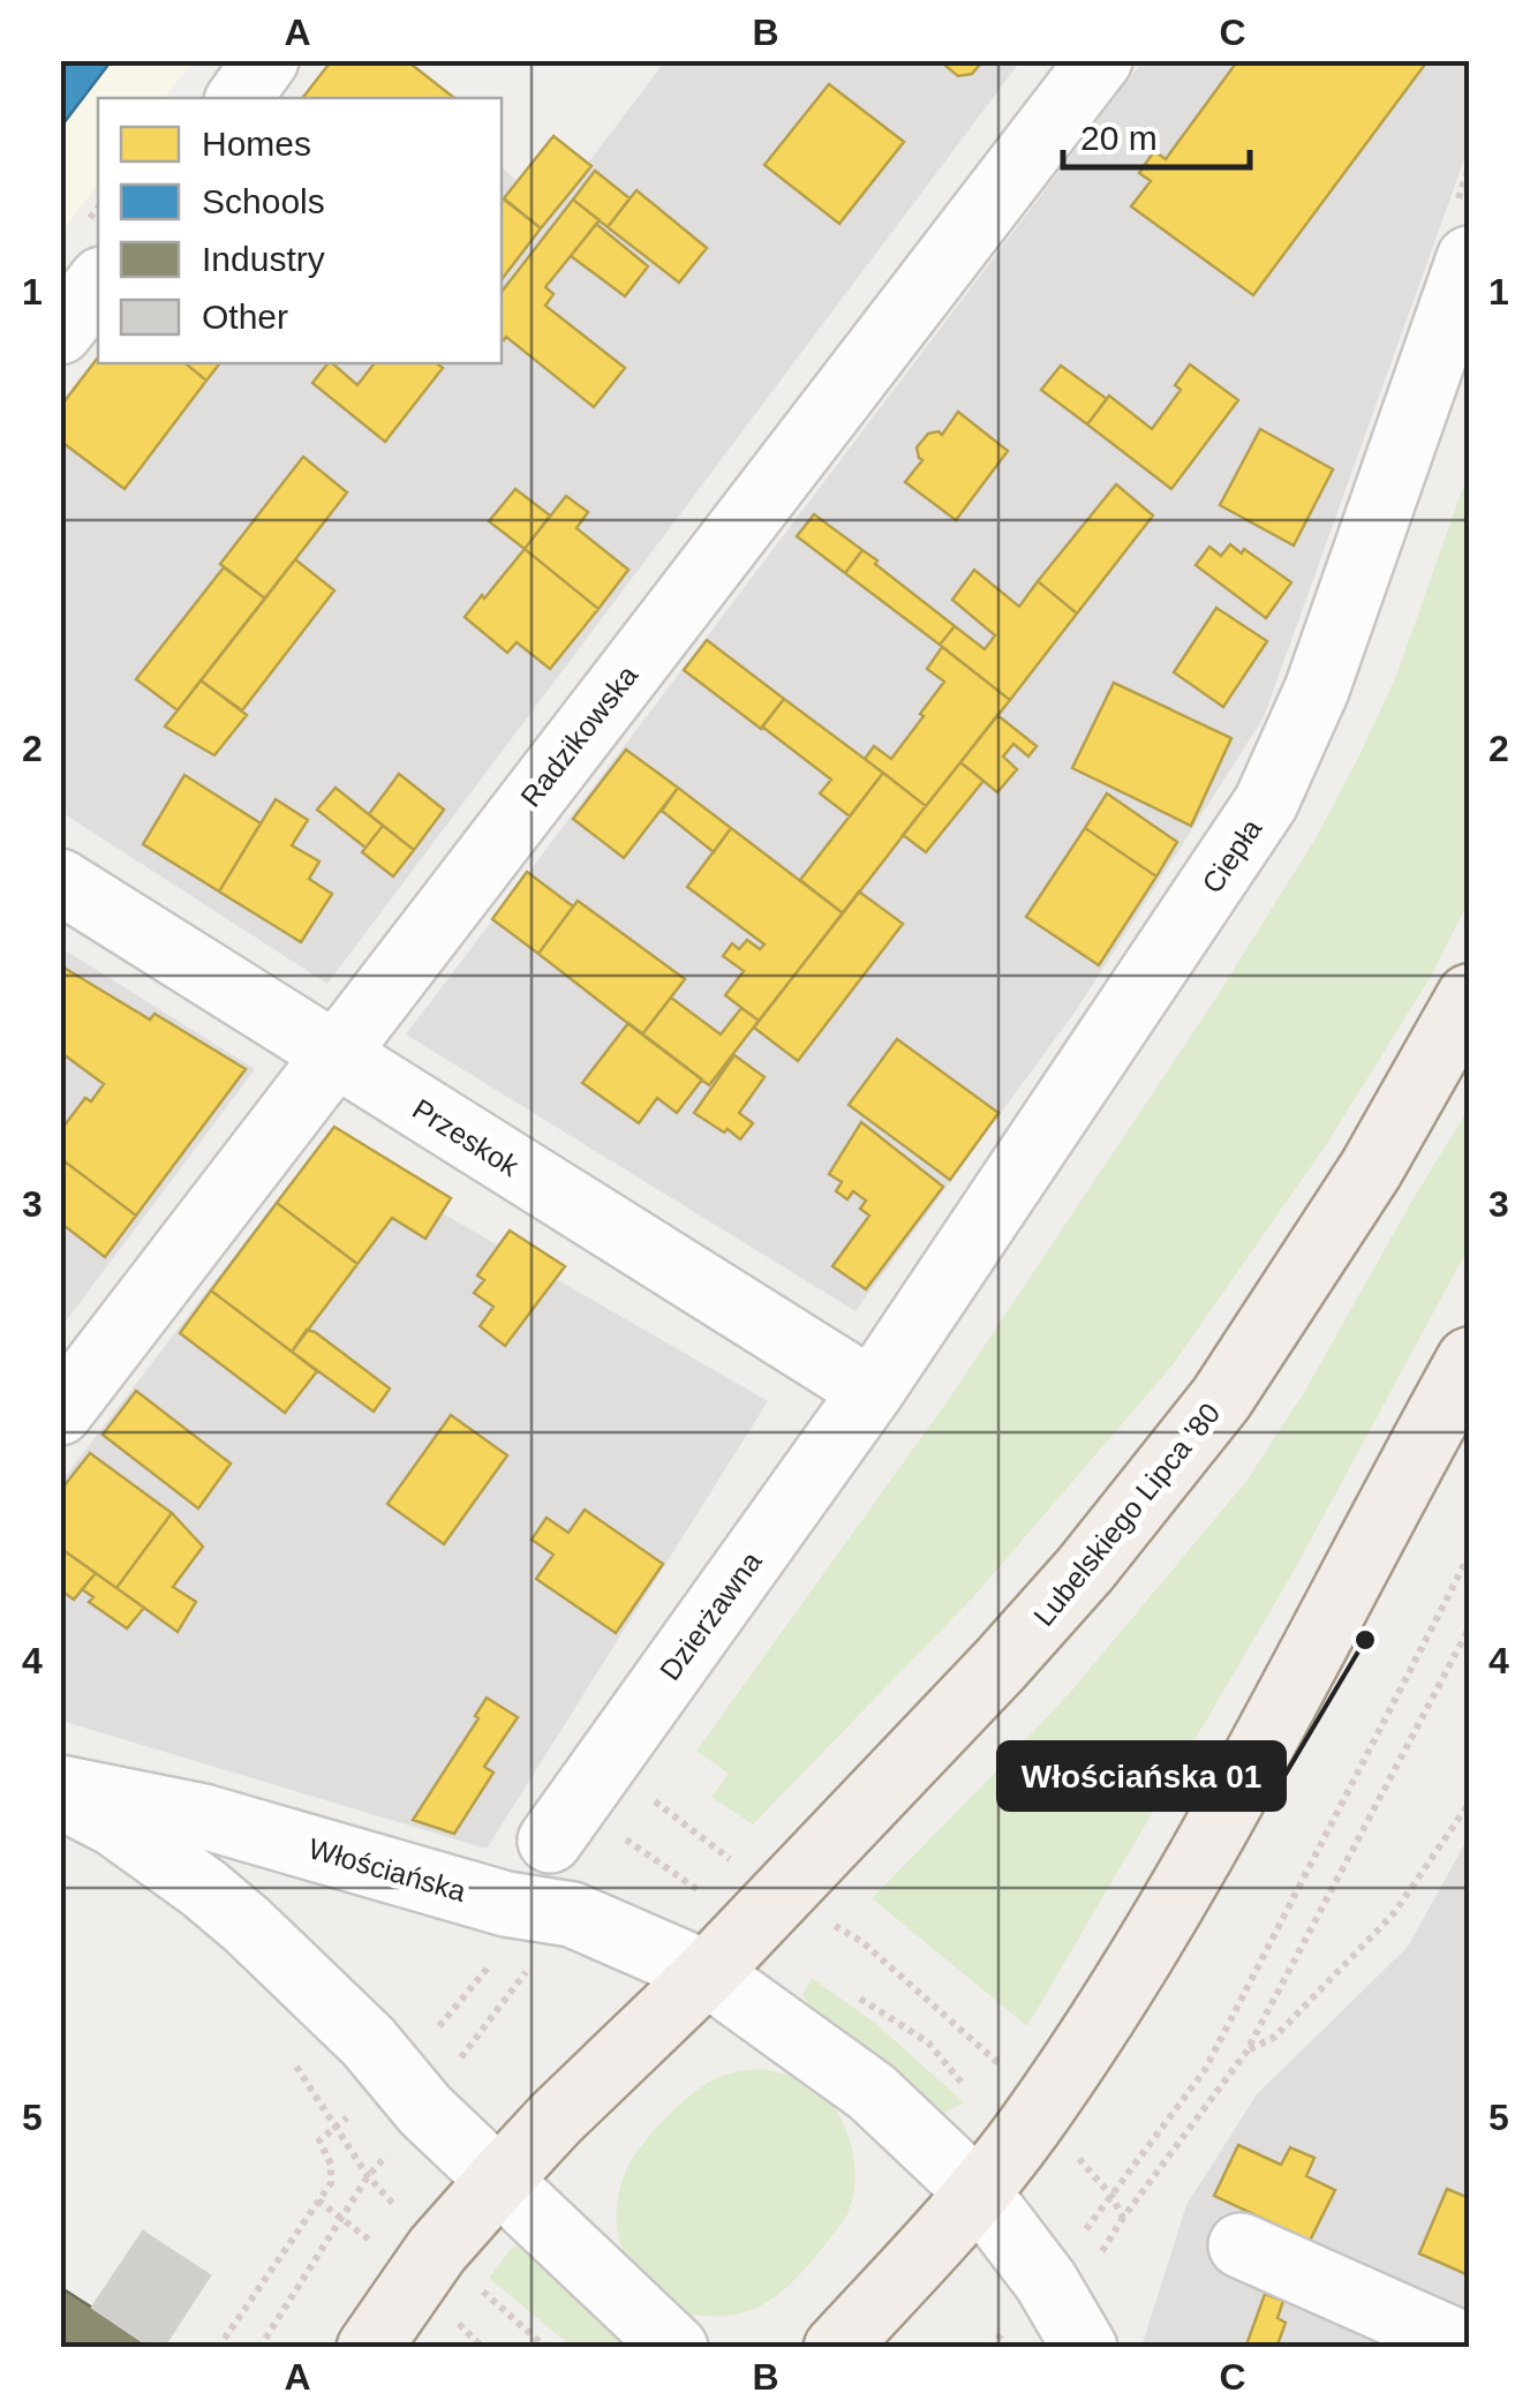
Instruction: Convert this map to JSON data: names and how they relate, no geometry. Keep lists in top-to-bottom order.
{
  "streets": {
    "main road": ["Lubelskiego Lipca '80"],
    "street": [
      "Radzikowska",
      "Ciepła",
      "Przeskok",
      "Dzierżawna",
      "Włościańska"
    ]
  },
  "crossings": [
    ["Radzikowska", "Przeskok"],
    ["Ciepła", "Przeskok"],
    ["Ciepła", "Dzierżawna"],
    ["Przeskok", "Dzierżawna"],
    ["Lubelskiego Lipca '80", "Włościańska"]
  ],
  "places": ["Włościańska 01"],
  "legend": [
    "Homes",
    "Schools",
    "Industry",
    "Other"
  ],
  "scale_bar": "20 m",
  "grid": {
    "columns": ["A", "B", "C"],
    "rows": [
      "1",
      "2",
      "3",
      "4",
      "5"
    ]
  }
}
